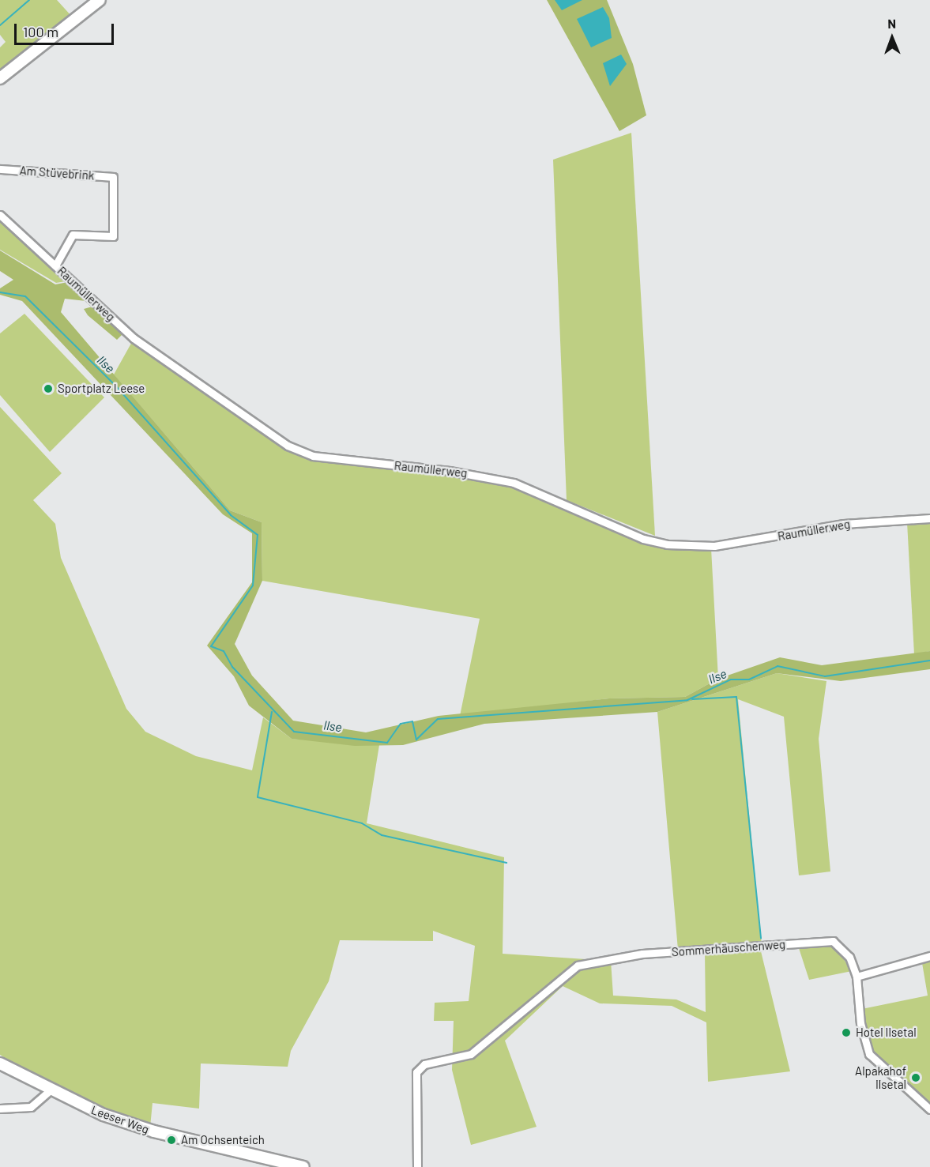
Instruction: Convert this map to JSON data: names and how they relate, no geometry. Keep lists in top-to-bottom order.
{
  "streets": {
    "street": [
      "Am Stüvebrink",
      "Raumüllerweg",
      "Sommerhäuschenweg",
      "Leeser Weg"
    ]
  },
  "crossings": [
    ["Am Stüvebrink", "Raumüllerweg"]
  ],
  "water": ["Ilse"],
  "places": [
    "Sportplatz Leese",
    "Hotel Ilsetal",
    "Alpakahof Ilsetal",
    "Am Ochsenteich"
  ],
  "scale_bar": "100 m",
  "north": "top"
}
